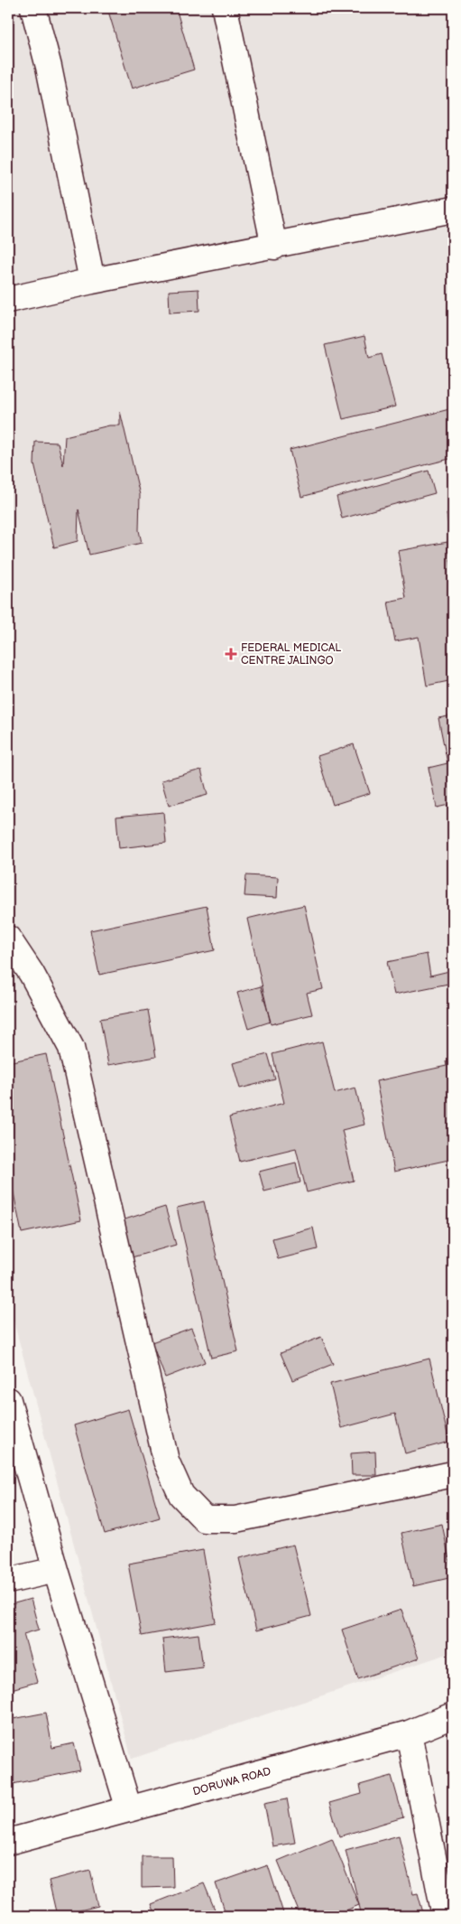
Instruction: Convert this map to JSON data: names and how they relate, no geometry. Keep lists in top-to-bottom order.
{
  "streets": {
    "street": ["DORUWA ROAD"]
  },
  "places": {
    "health": ["FEDERAL MEDICAL CENTRE JALINGO"]
  }
}
